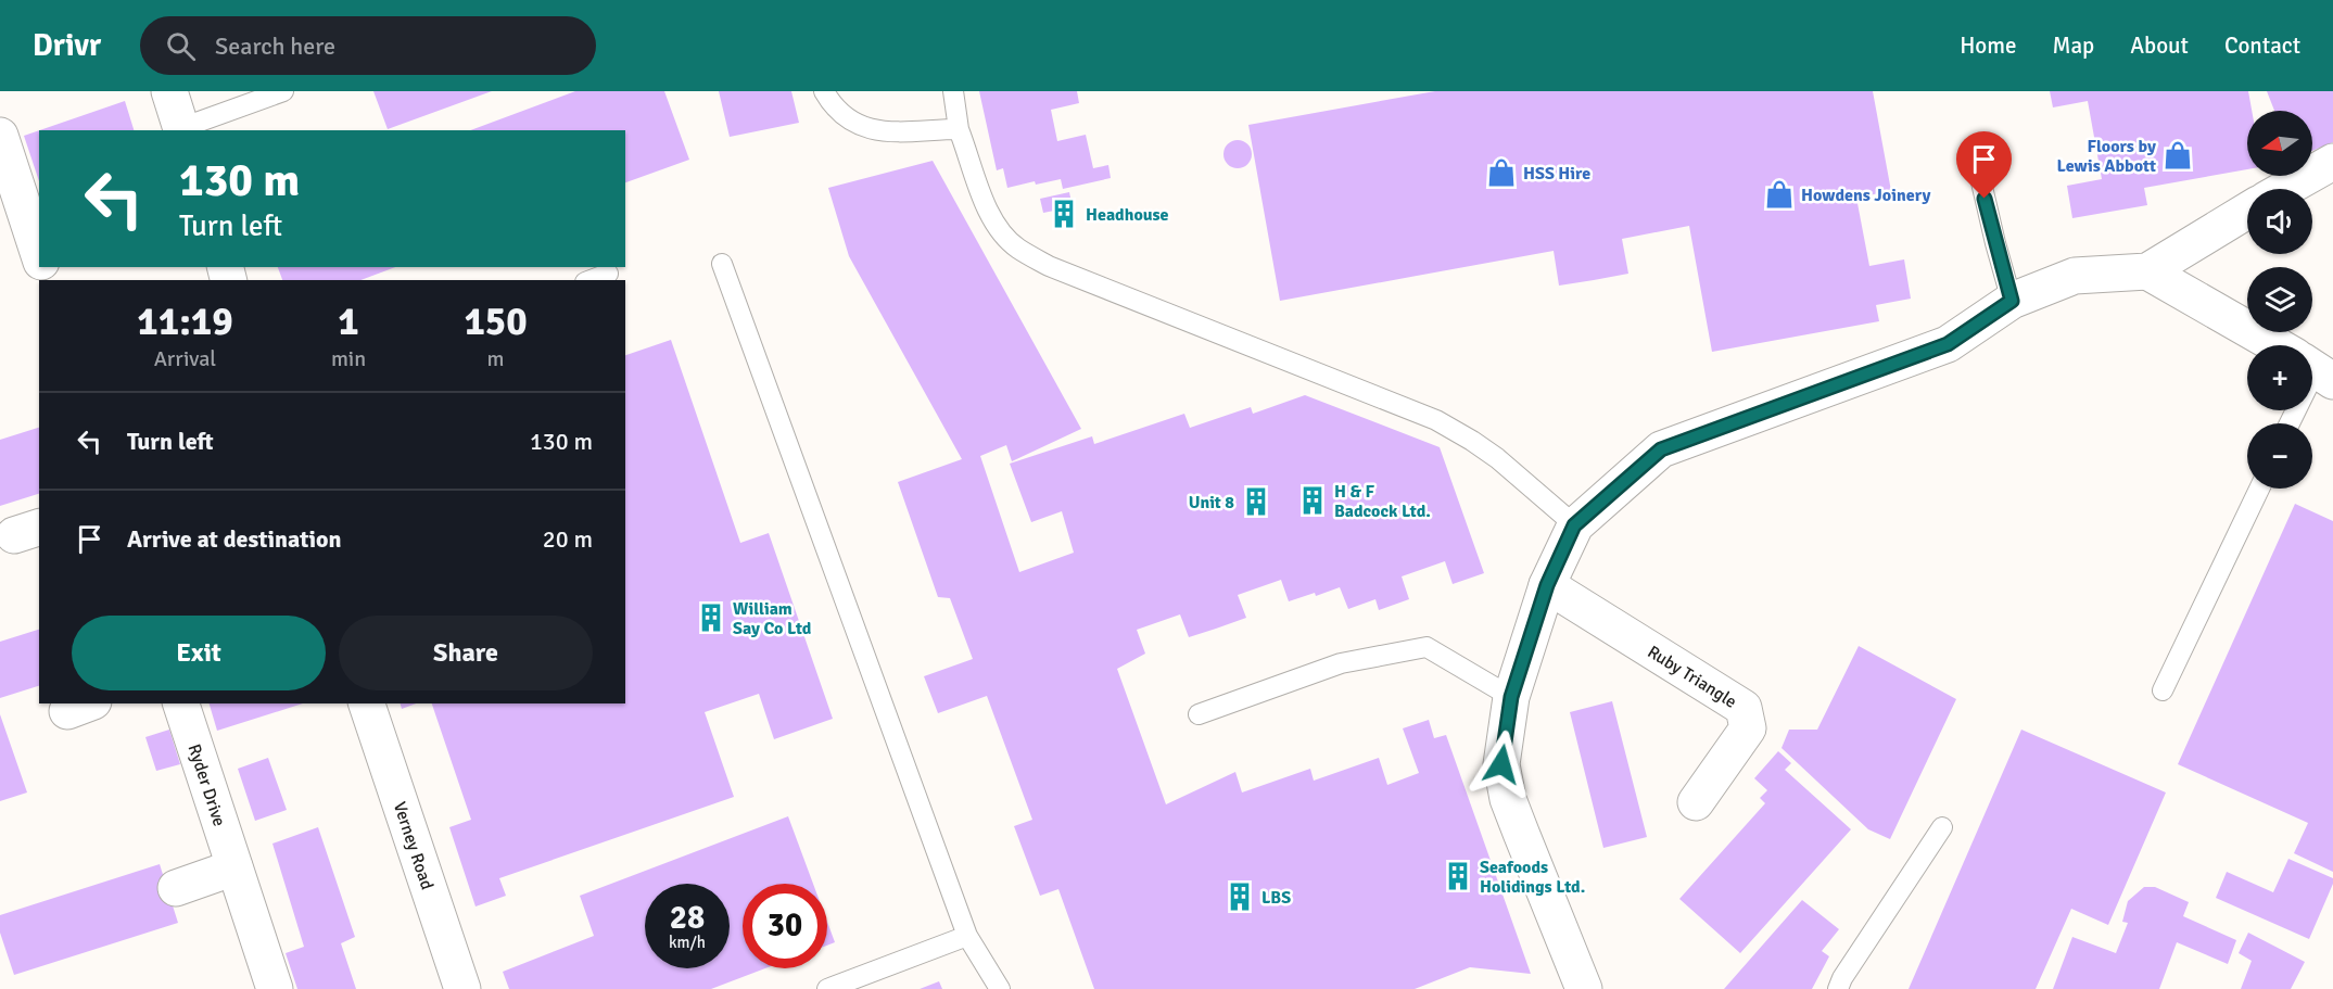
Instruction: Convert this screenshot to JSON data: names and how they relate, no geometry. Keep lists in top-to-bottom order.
{
  "streets": {
    "street": ["Ruby Triangle", "Ryder Drive", "Verney Road"]
  },
  "places": {
    "shop": ["Floors by Lewis Abbott", "HSS Hire", "Howdens Joinery"],
    "building": [
      "Headhouse",
      "H & F Badcock Ltd.",
      "Unit 8",
      "William Say Co Ltd",
      "Seafoods Holidings Ltd.",
      "LBS"
    ]
  },
  "north": "left",
  "page": {
    "header": "Drivr",
    "search": "Search here",
    "nav": [
      "Home",
      "Map",
      "About",
      "Contact"
    ],
    "map_buttons": ["+", "−"],
    "turn": ["130 m", "Turn left"],
    "eta": [
      "11:19",
      "Arrival",
      "1",
      "min",
      "150",
      "m"
    ],
    "list": [
      {
        "name": "Turn left",
        "value": "130 m"
      },
      {
        "name": "Arrive at destination",
        "value": "20 m"
      }
    ],
    "buttons": ["Exit", "Share"],
    "speed": "28 km/h",
    "limit": "30"
  }
}
